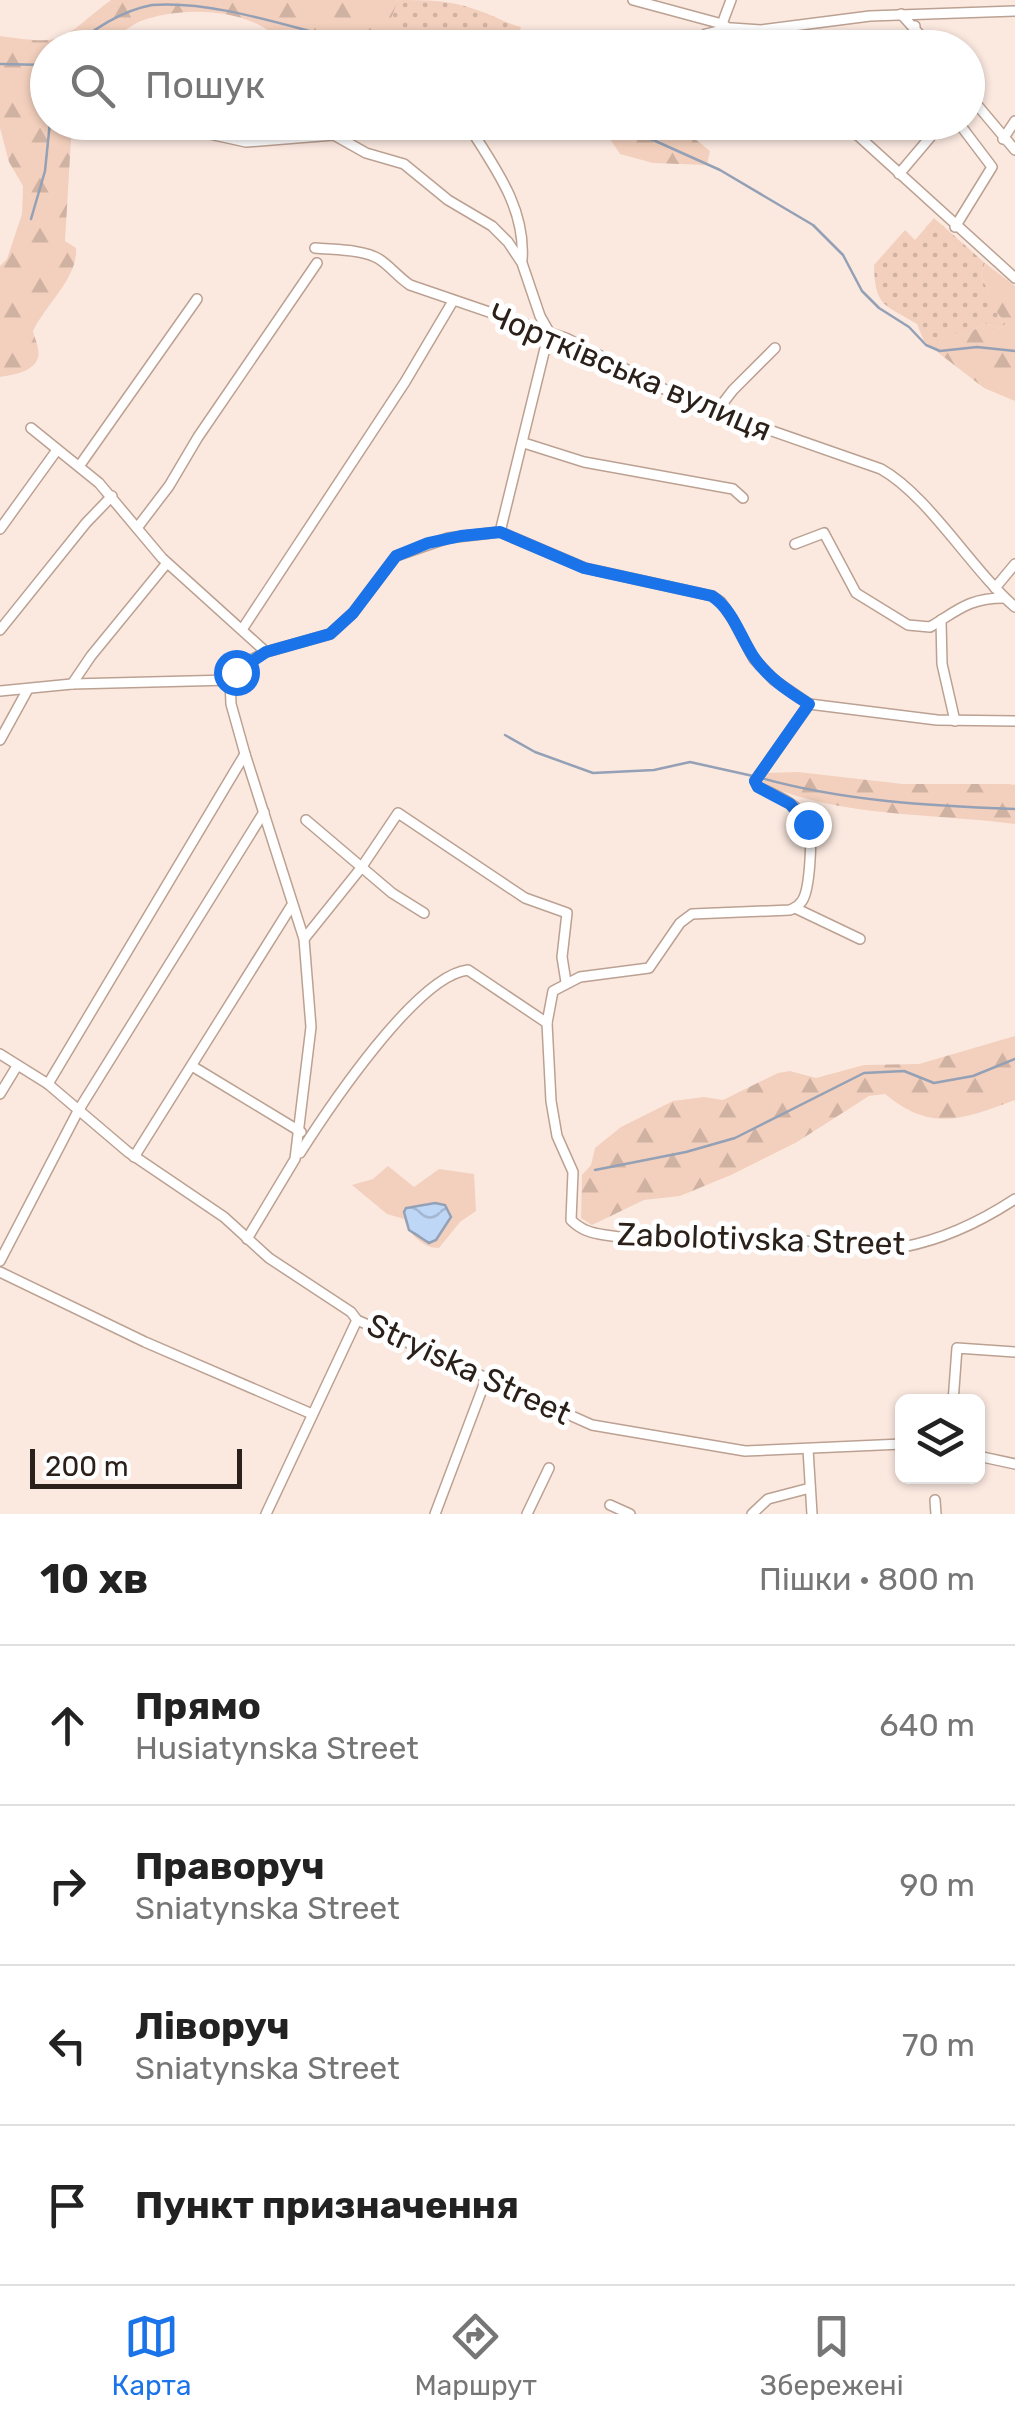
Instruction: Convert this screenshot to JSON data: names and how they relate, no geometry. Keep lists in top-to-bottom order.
{
  "streets": {
    "street": ["Чортківська вулиця", "Zabolotivska Street", "Stryiska Street"]
  },
  "scale_bar": "200 m",
  "page": {
    "search": "Пошук",
    "scale": "200 m",
    "heading": ["10 хв", "Пішки · 800 m"],
    "list": [
      ["Прямо", "Husiatynska Street", "640 m"],
      ["Праворуч", "Sniatynska Street", "90 m"],
      ["Ліворуч", "Sniatynska Street", "70 m"],
      "Пункт призначення"
    ],
    "nav": ["Карта", "Маршрут", "Збережені"]
  }
}
